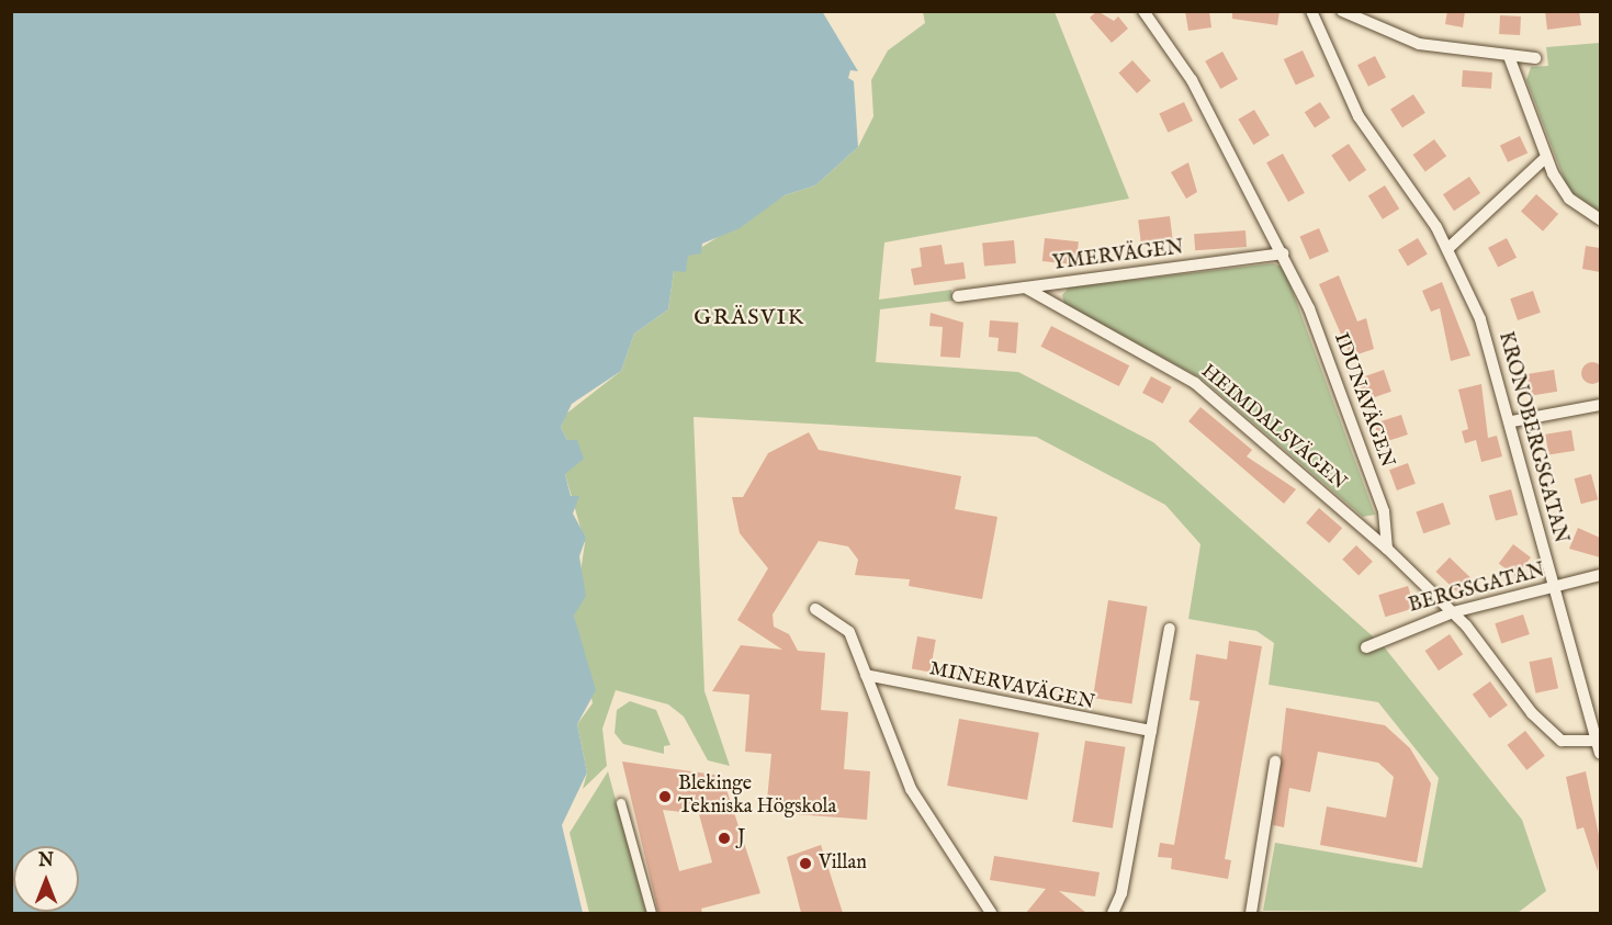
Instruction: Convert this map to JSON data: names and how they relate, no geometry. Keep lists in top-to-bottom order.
{
  "streets": {
    "street": [
      "YMERVÄGEN",
      "IDUNAVÄGEN",
      "HEIMDALSVÄGEN",
      "KRONOBERGSGATAN",
      "BERGSGATAN",
      "MINERVAVÄGEN"
    ]
  },
  "crossings": [
    ["YMERVÄGEN", "IDUNAVÄGEN"],
    ["YMERVÄGEN", "HEIMDALSVÄGEN"],
    ["IDUNAVÄGEN", "HEIMDALSVÄGEN"],
    ["KRONOBERGSGATAN", "BERGSGATAN"]
  ],
  "districts": ["GRÄSVIK"],
  "places": ["Blekinge Tekniska Högskola", "J", "Villan"],
  "north": "top"
}
